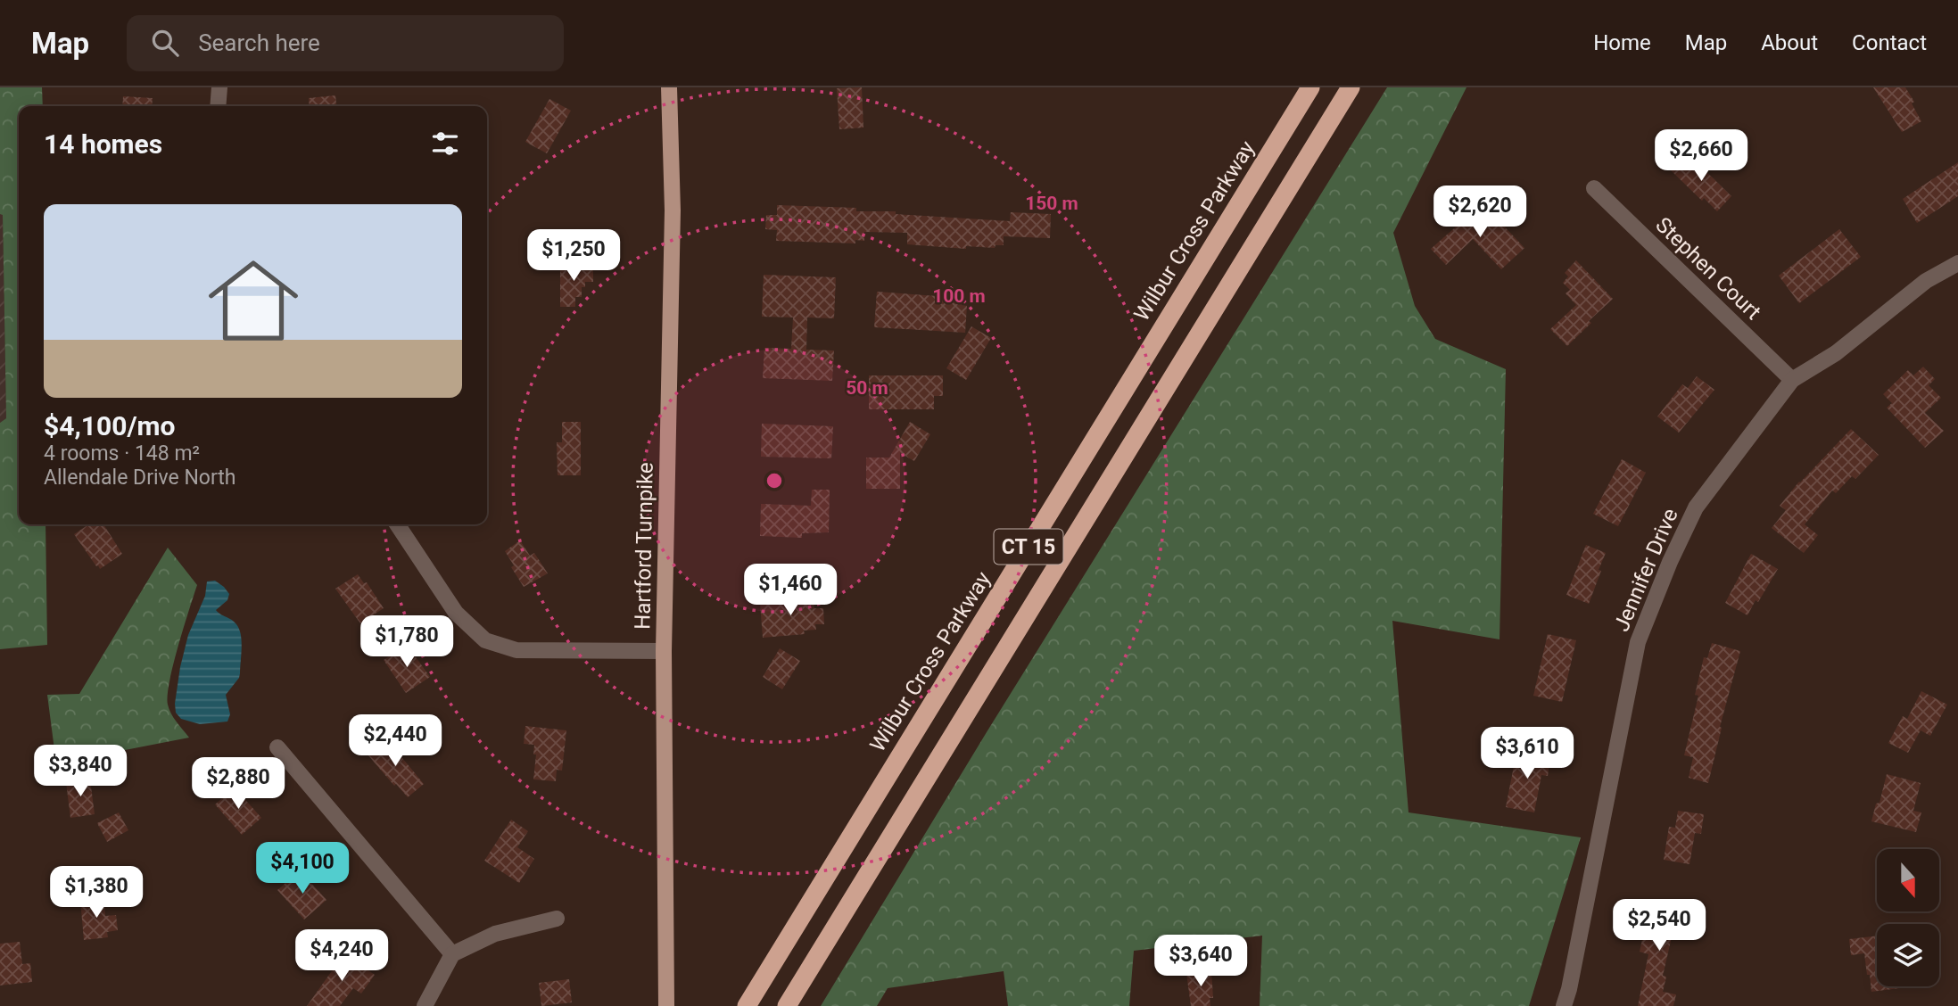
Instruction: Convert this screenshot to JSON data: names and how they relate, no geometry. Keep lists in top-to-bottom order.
{
  "streets": {
    "highway": ["Wilbur Cross Parkway", "CT 15"],
    "main road": ["Hartford Turnpike"],
    "street": ["Stephen Court", "Jennifer Drive"]
  },
  "crossings": [
    ["Stephen Court", "Jennifer Drive"]
  ],
  "north": "bottom",
  "page": {
    "header": "Map",
    "search": "Search here",
    "nav": [
      "Home",
      "Map",
      "About",
      "Contact"
    ],
    "heading": "14 homes",
    "price": [
      "$2,660",
      "$2,620",
      "$1,250",
      "$1,460",
      "$1,780",
      "$2,440",
      "$3,610",
      "$3,840",
      "$2,880",
      "$4,100",
      "$1,380",
      "$2,540",
      "$4,240",
      "$3,640"
    ],
    "list": [
      {
        "name": "$4,100/mo",
        "note": "4 rooms · 148 m² · Allendale Drive North"
      }
    ]
  },
  "rings": ["150 m", "100 m", "50 m"]
}
